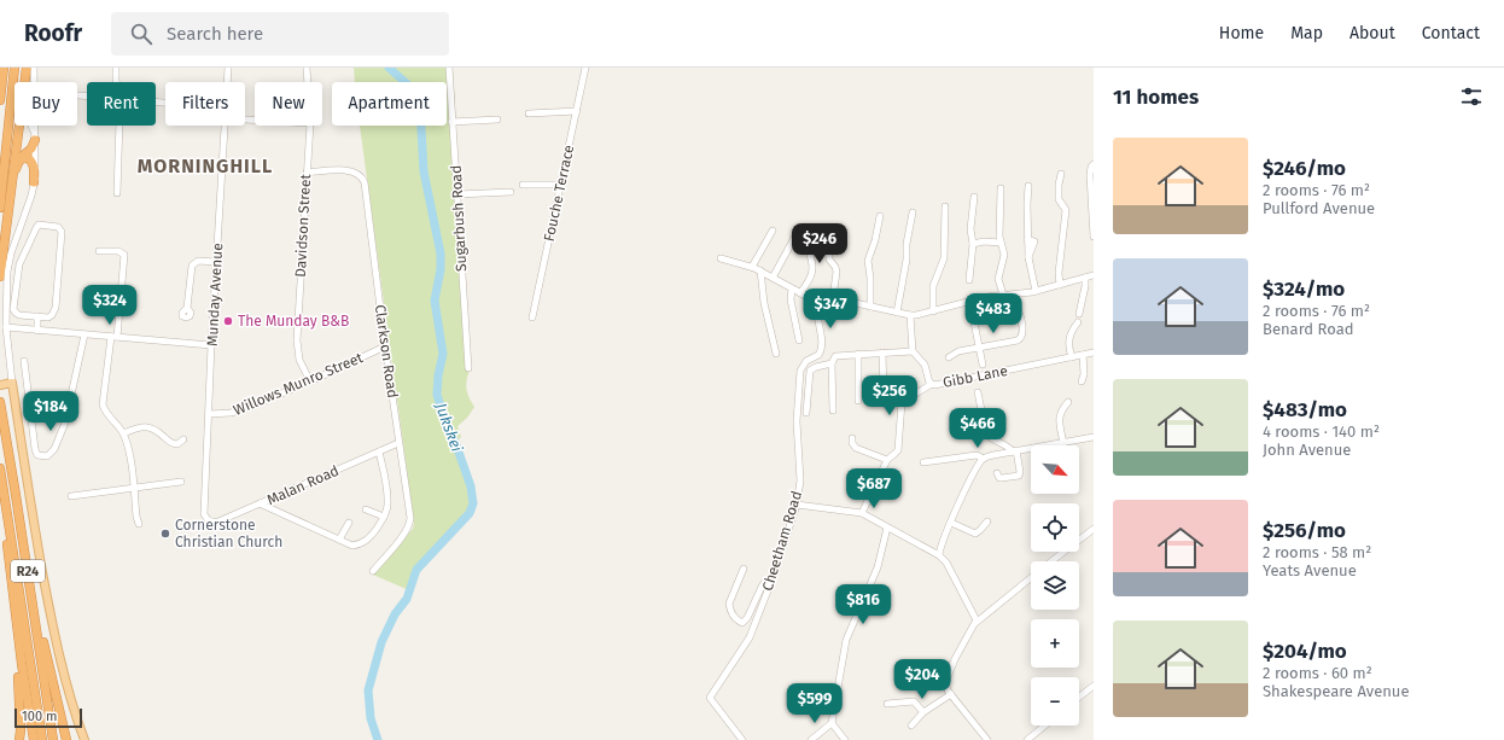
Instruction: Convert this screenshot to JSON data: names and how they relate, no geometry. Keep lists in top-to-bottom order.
{
  "streets": {
    "highway": ["R24"],
    "street": [
      "Fouche Terrace",
      "Sugarbush Road",
      "Davidson Street",
      "Munday Avenue",
      "Clarkson Road",
      "Gibb Lane",
      "Willows Munro Street",
      "Malan Road",
      "Cheetham Road"
    ]
  },
  "crossings": [
    ["Davidson Street", "Clarkson Road"],
    ["Davidson Street", "Willows Munro Street"],
    ["Munday Avenue", "Willows Munro Street"],
    ["Munday Avenue", "Malan Road"],
    ["Clarkson Road", "Willows Munro Street"],
    ["Clarkson Road", "Malan Road"]
  ],
  "districts": ["MORNINGHILL"],
  "water": ["Jukskei"],
  "places": ["The Munday B&B", "Cornerstone Christian Church"],
  "scale_bar": "100 m",
  "north": "bottom right",
  "page": {
    "header": "Roofr",
    "search": "Search here",
    "nav": [
      "Home",
      "Map",
      "About",
      "Contact"
    ],
    "heading": "11 homes",
    "chip": [
      "Buy",
      "Rent",
      "Filters",
      "New",
      "Apartment"
    ],
    "list": [
      {
        "name": "$246/mo",
        "note": "2 rooms · 76 m² · Pullford Avenue"
      },
      {
        "name": "$324/mo",
        "note": "2 rooms · 76 m² · Benard Road"
      },
      {
        "name": "$483/mo",
        "note": "4 rooms · 140 m² · John Avenue"
      },
      {
        "name": "$256/mo",
        "note": "2 rooms · 58 m² · Yeats Avenue"
      },
      {
        "name": "$204/mo",
        "note": "2 rooms · 60 m² · Shakespeare Avenue"
      }
    ],
    "price": [
      "$246",
      "$324",
      "$347",
      "$483",
      "$256",
      "$184",
      "$466",
      "$687",
      "$816",
      "$204",
      "$599"
    ],
    "map_buttons": ["+", "−"],
    "scale": "100 m"
  }
}
